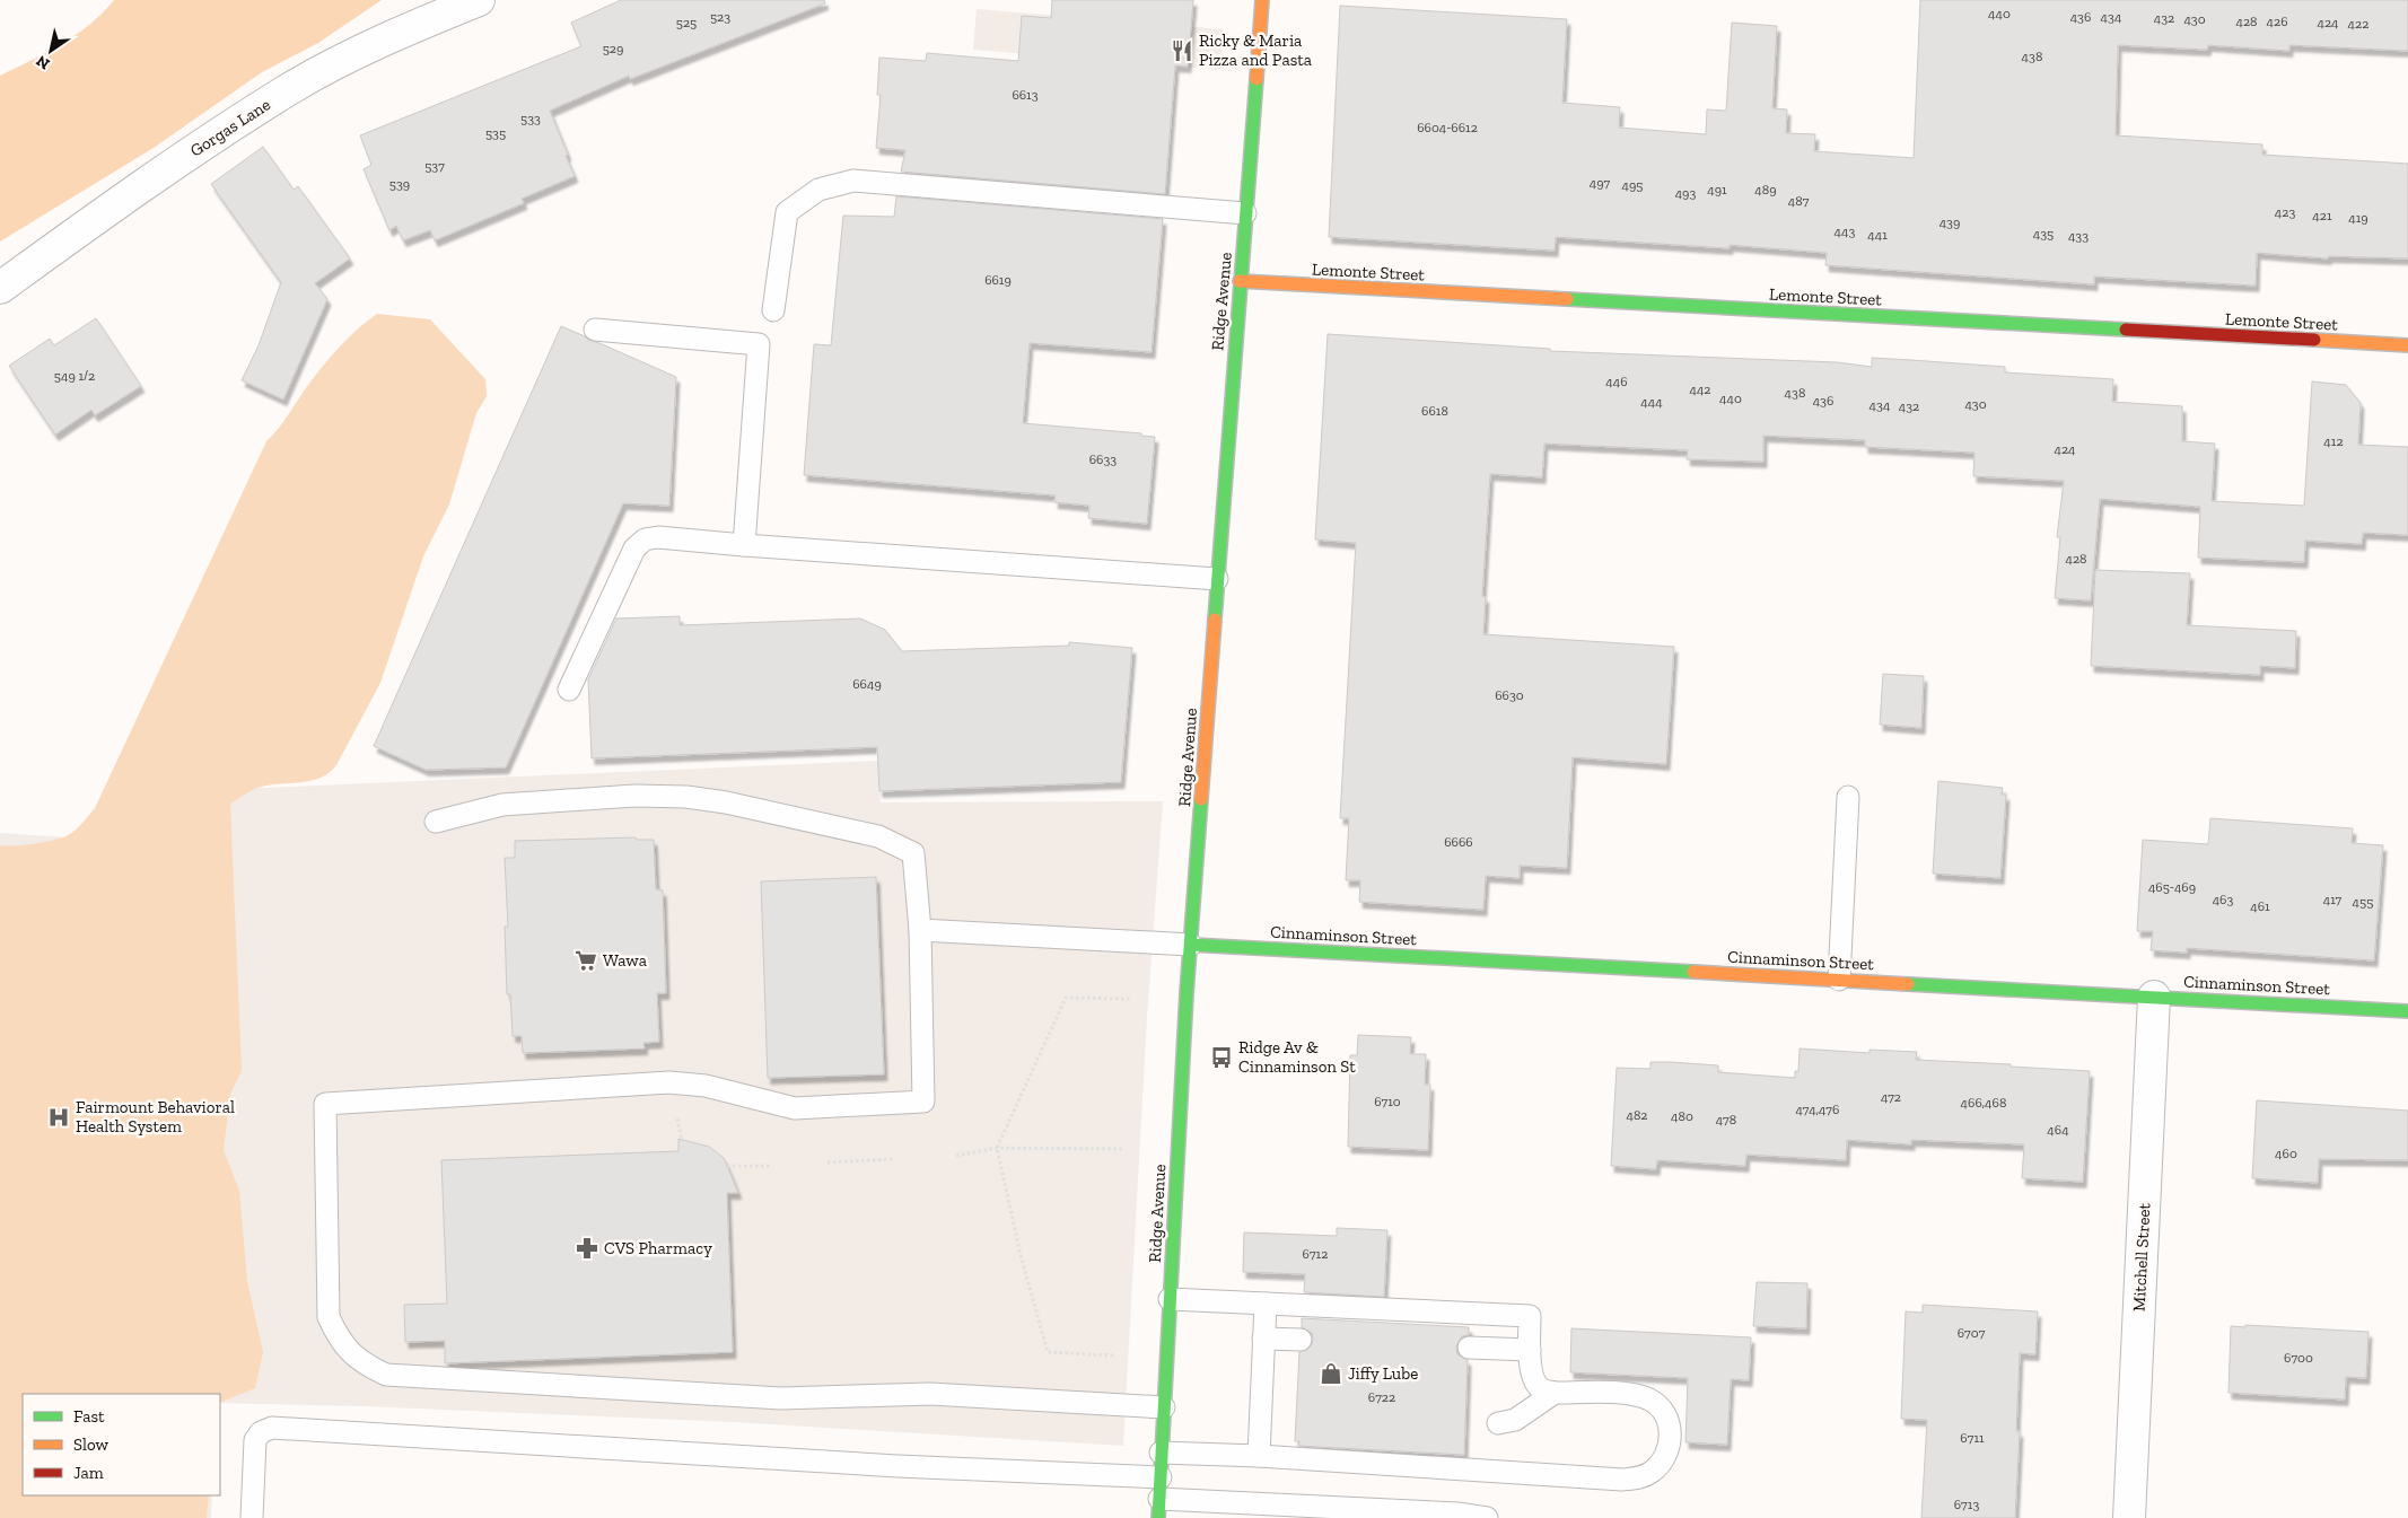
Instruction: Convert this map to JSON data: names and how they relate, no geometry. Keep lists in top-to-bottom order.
{
  "streets": {
    "street": [
      "Gorgas Lane",
      "Lemonte Street",
      "Ridge Avenue",
      "Cinnaminson Street",
      "Mitchell Street"
    ]
  },
  "crossings": [
    ["Lemonte Street", "Ridge Avenue"],
    ["Ridge Avenue", "Cinnaminson Street"],
    ["Cinnaminson Street", "Mitchell Street"]
  ],
  "places": {
    "restaurant": ["Ricky & Maria Pizza and Pasta"],
    "supermarket": ["Wawa"],
    "bus stop": ["Ridge Av & Cinnaminson St"],
    "hospital": ["Fairmount Behavioral Health System"],
    "pharmacy": ["CVS Pharmacy"],
    "shop": ["Jiffy Lube"]
  },
  "house_numbers": [
    "440",
    "523",
    "436",
    "434",
    "432",
    "430",
    "428",
    "426",
    "525",
    "424",
    "422",
    "529",
    "438",
    "6613",
    "533",
    "6604-6612",
    "535",
    "537",
    "497",
    "539",
    "495",
    "491",
    "489",
    "493",
    "487",
    "423",
    "421",
    "419",
    "439",
    "443",
    "435",
    "441",
    "433",
    "6619",
    "549 1/2",
    "446",
    "442",
    "438",
    "440",
    "436",
    "444",
    "430",
    "434",
    "432",
    "6618",
    "412",
    "424",
    "6633",
    "428",
    "6649",
    "6630",
    "6666",
    "465-469",
    "463",
    "417",
    "455",
    "461",
    "472",
    "6710",
    "466,468",
    "474,476",
    "482",
    "480",
    "478",
    "464",
    "460",
    "6712",
    "6707",
    "6700",
    "6722",
    "6711",
    "6713"
  ],
  "legend": ["Fast", "Slow", "Jam"],
  "north": "bottom left"
}
